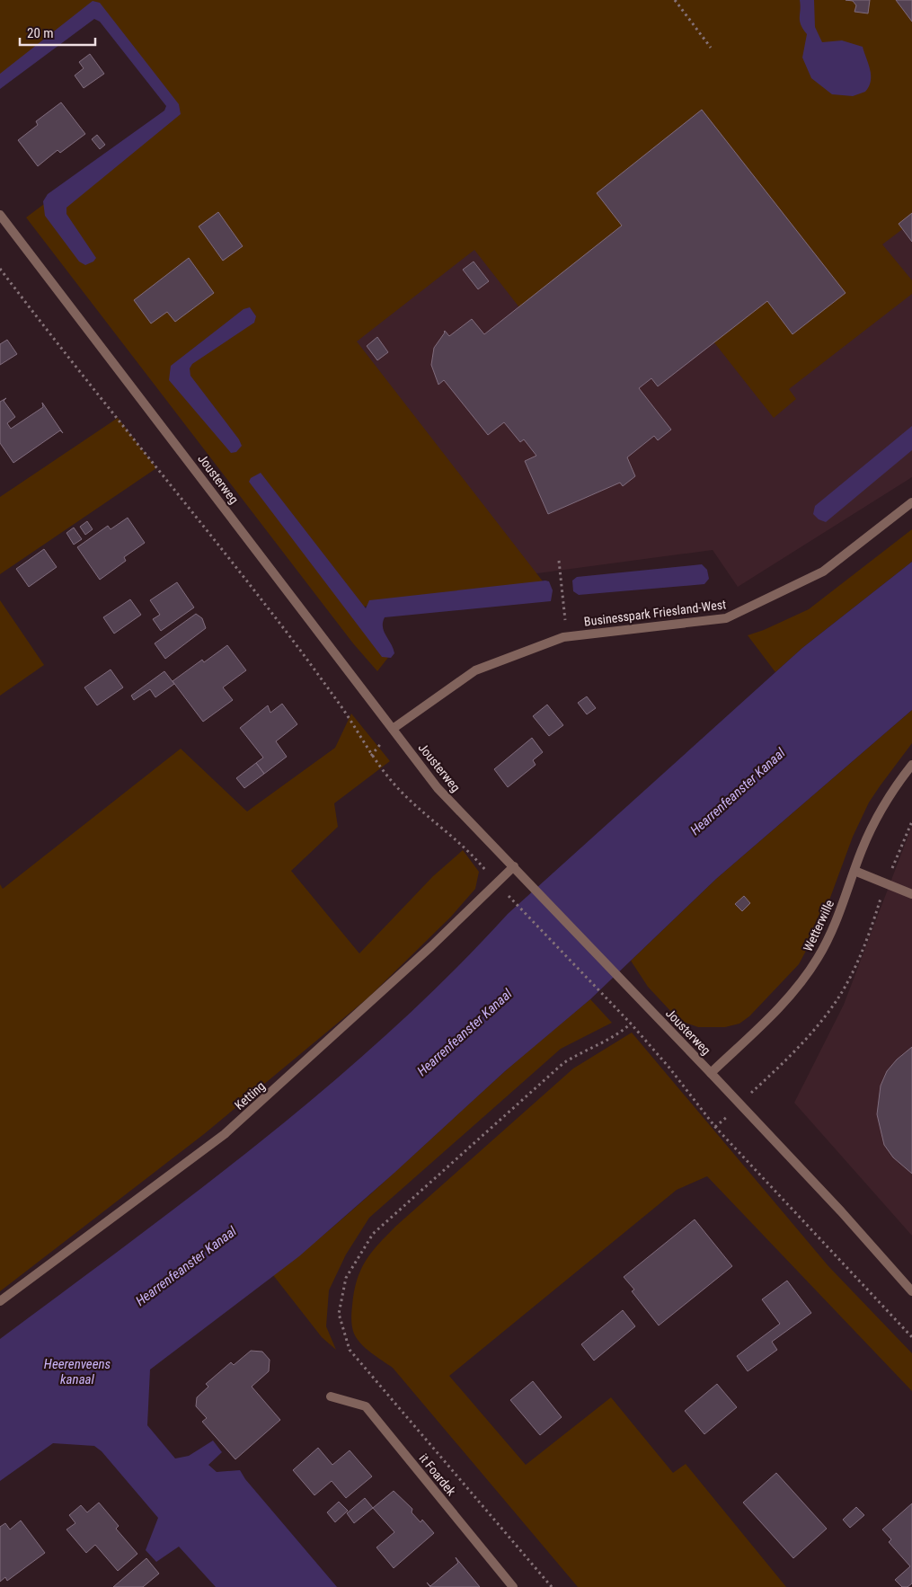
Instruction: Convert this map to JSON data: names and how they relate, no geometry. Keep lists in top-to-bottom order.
{
  "streets": {
    "street": [
      "Jousterweg",
      "Businesspark Friesland-West",
      "Wetterwille",
      "Ketting",
      "it Foardek"
    ]
  },
  "crossings": [
    ["Jousterweg", "Businesspark Friesland-West"],
    ["Jousterweg", "Wetterwille"],
    ["Jousterweg", "Ketting"]
  ],
  "water": ["Hearrenfeanster Kanaal", "Heerenveens kanaal"],
  "scale_bar": "20 m"
}
